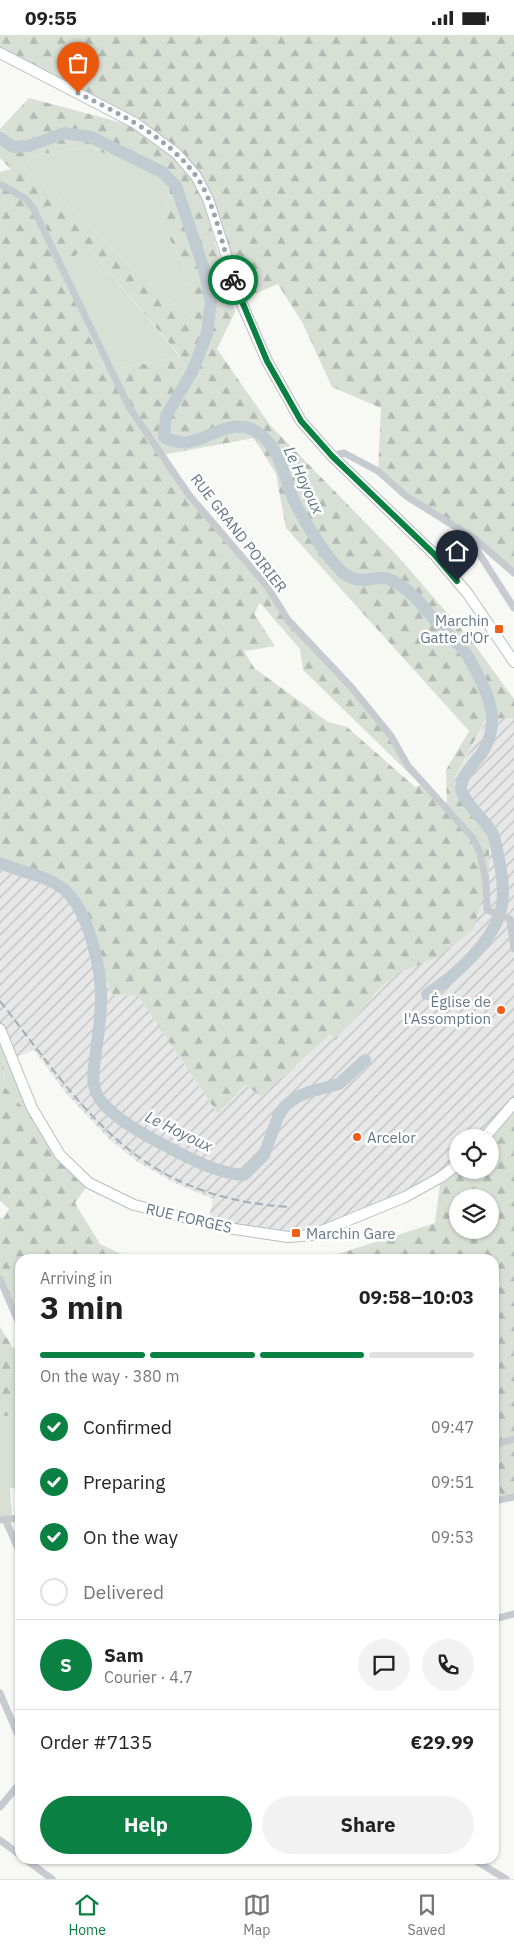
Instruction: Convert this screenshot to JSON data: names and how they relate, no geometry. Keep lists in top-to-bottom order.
{
  "streets": {
    "main road": ["RUE FORGES"],
    "street": ["RUE GRAND POIRIER"]
  },
  "water": ["Le Hoyoux"],
  "places": {
    "transit": ["Marchin Gatte d'Or", "Marchin Gare"],
    "other": ["Église de l'Assomption", "Arcelor"]
  },
  "page": {
    "status": "09:55",
    "heading": ["3 min", "Arriving in", "09:58–10:03"],
    "panel": [
      "Sam",
      "Courier · 4.7",
      "Order #7135",
      "€29.99"
    ],
    "bar": "On the way · 380 m",
    "list": [
      ["Confirmed", "09:47"],
      ["Preparing", "09:51"],
      ["On the way", "09:53"],
      "Delivered"
    ],
    "round": "S",
    "buttons": ["Help", "Share"],
    "tabs": ["Home", "Map", "Saved"]
  }
}
